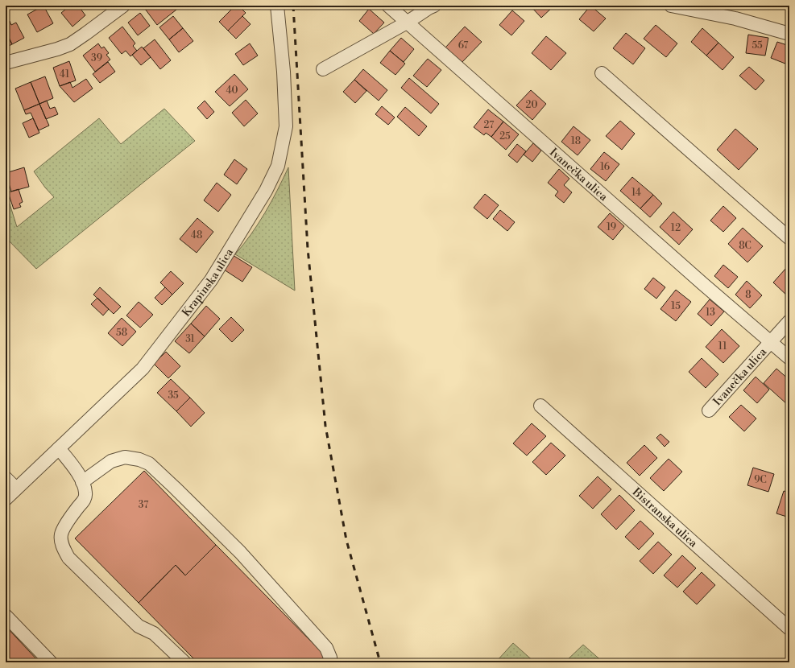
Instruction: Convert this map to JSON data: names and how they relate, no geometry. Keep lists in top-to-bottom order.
{
  "streets": {
    "street": ["Ivanečka ulica", "Krapinska ulica", "Bistranska ulica"]
  },
  "house_numbers": [
    "67",
    "55",
    "39",
    "41",
    "40",
    "20",
    "27",
    "25",
    "18",
    "16",
    "14",
    "19",
    "12",
    "48",
    "8C",
    "8",
    "15",
    "13",
    "58",
    "31",
    "11",
    "35",
    "9C",
    "37"
  ]
}
